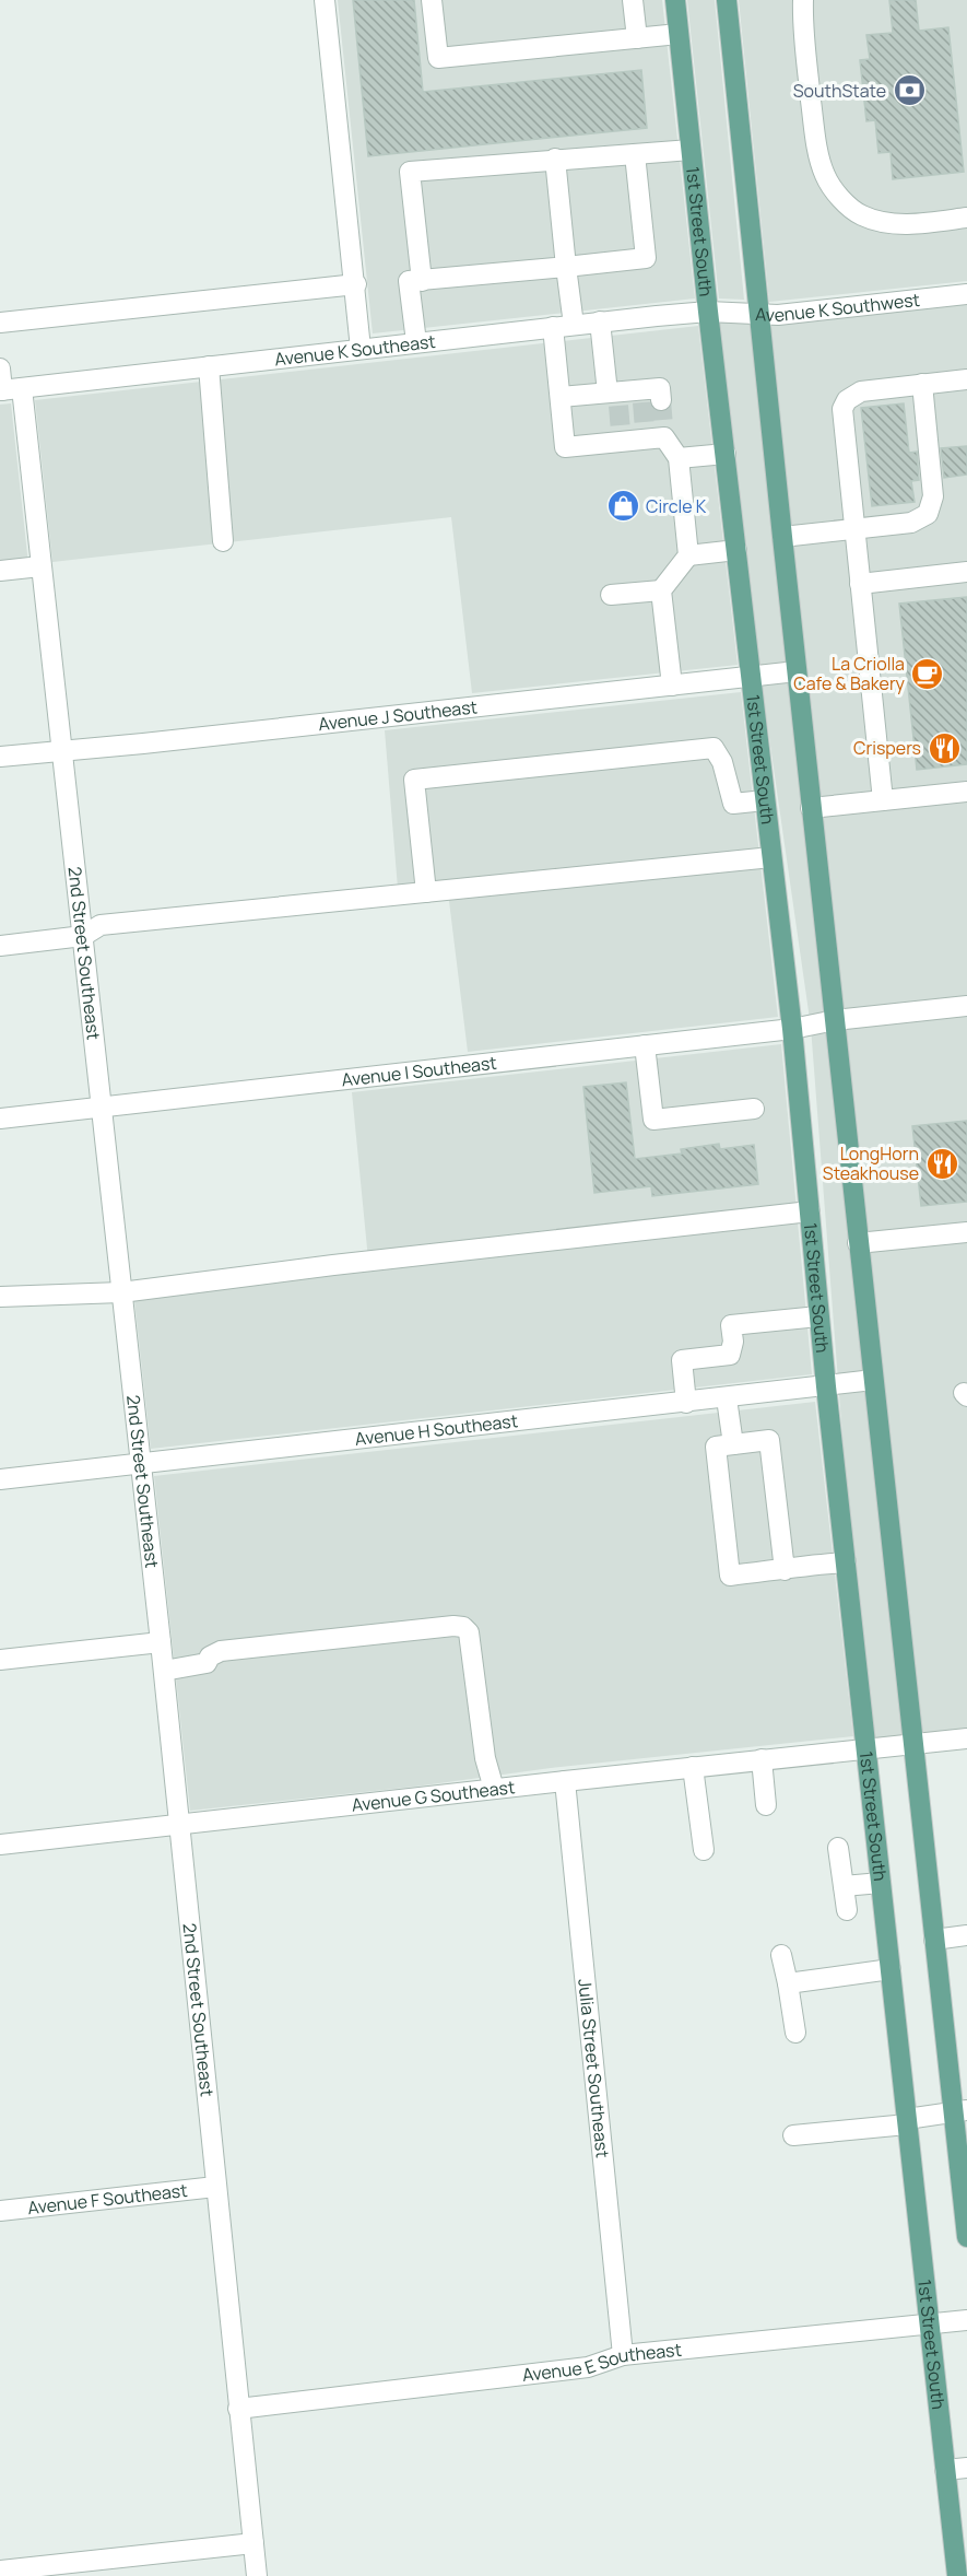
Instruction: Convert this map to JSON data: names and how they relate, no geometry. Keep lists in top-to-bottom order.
{
  "streets": {
    "main road": ["1st Street South"],
    "street": [
      "Avenue K Southwest",
      "Avenue K Southeast",
      "Avenue J Southeast",
      "2nd Street Southeast",
      "Avenue I Southeast",
      "Avenue H Southeast",
      "Avenue G Southeast",
      "Julia Street Southeast",
      "Avenue F Southeast",
      "Avenue E Southeast"
    ]
  },
  "crossings": [
    ["1st Street South", "Avenue K Southwest"],
    ["1st Street South", "Avenue K Southeast"],
    ["1st Street South", "Avenue J Southeast"],
    ["1st Street South", "Avenue I Southeast"],
    ["1st Street South", "Avenue H Southeast"],
    ["1st Street South", "Avenue G Southeast"],
    ["1st Street South", "Avenue E Southeast"],
    ["Avenue K Southwest", "Avenue K Southeast"],
    ["Avenue K Southeast", "2nd Street Southeast"],
    ["Avenue J Southeast", "2nd Street Southeast"],
    ["2nd Street Southeast", "Avenue I Southeast"],
    ["2nd Street Southeast", "Avenue H Southeast"],
    ["2nd Street Southeast", "Avenue G Southeast"],
    ["2nd Street Southeast", "Avenue F Southeast"],
    ["2nd Street Southeast", "Avenue E Southeast"],
    ["Avenue G Southeast", "Julia Street Southeast"],
    ["Julia Street Southeast", "Avenue E Southeast"]
  ],
  "places": {
    "bank": ["SouthState"],
    "shop": ["Circle K"],
    "cafe": ["La Criolla Cafe & Bakery"],
    "restaurant": ["Crispers", "LongHorn Steakhouse"]
  }
}
